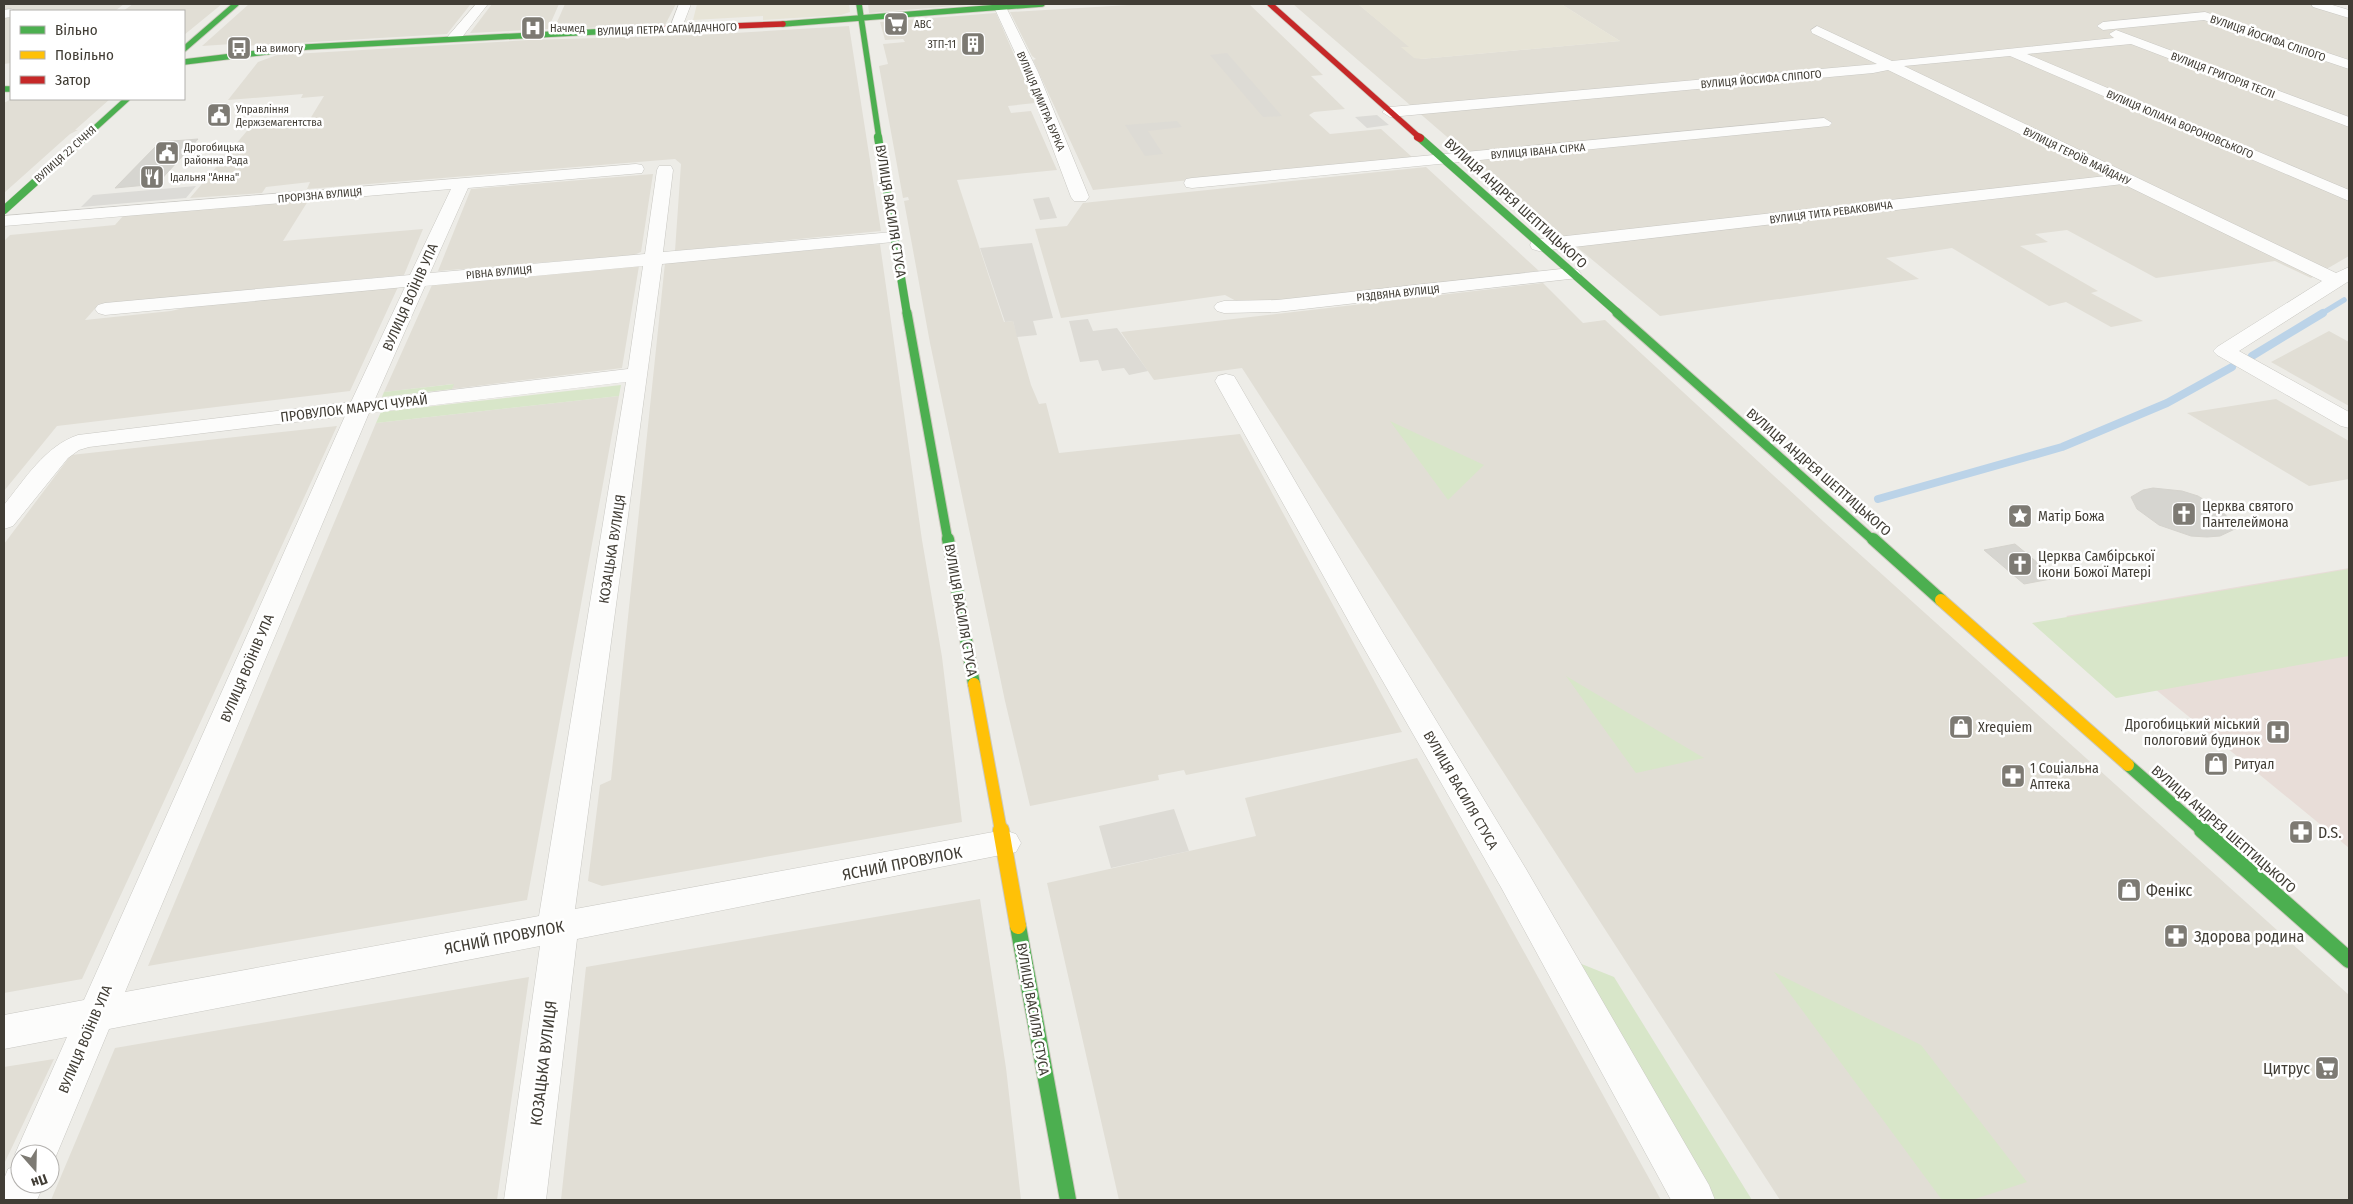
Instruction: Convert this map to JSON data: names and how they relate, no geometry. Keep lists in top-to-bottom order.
{
  "streets": {
    "street": [
      "ВУЛИЦЯ ПЕТРА САГАЙДАЧНОГО",
      "ВУЛИЦЯ ЙОСИФА СЛІПОГО",
      "ВУЛИЦЯ ГРИГОРІЯ ТЕСЛІ",
      "ВУЛИЦЯ ДМИТРА БУРКА",
      "ВУЛИЦЯ ЮЛІАНА ВОРОНОВСЬКОГО",
      "ВУЛИЦЯ ІВАНА СІРКА",
      "ВУЛИЦЯ 22 СІЧНЯ",
      "ВУЛИЦЯ ГЕРОЇВ МАЙДАНУ",
      "ПРОРІЗНА ВУЛИЦЯ",
      "ВУЛИЦЯ АНДРЕЯ ШЕПТИЦЬКОГО",
      "ВУЛИЦЯ ВАСИЛЯ СТУСА",
      "ВУЛИЦЯ ТИТА РЕВАКОВИЧА",
      "РІВНА ВУЛИЦЯ",
      "РІЗДВЯНА ВУЛИЦЯ",
      "ВУЛИЦЯ ВОЇНІВ УПА",
      "ПРОВУЛОК МАРУСІ ЧУРАЙ",
      "КОЗАЦЬКА ВУЛИЦЯ",
      "ЯСНИЙ ПРОВУЛОК"
    ]
  },
  "crossings": [
    ["ВУЛИЦЯ ПЕТРА САГАЙДАЧНОГО", "ВУЛИЦЯ ДМИТРА БУРКА"],
    ["ВУЛИЦЯ ПЕТРА САГАЙДАЧНОГО", "ВУЛИЦЯ ВАСИЛЯ СТУСА"],
    ["ВУЛИЦЯ ЙОСИФА СЛІПОГО", "ВУЛИЦЯ ГРИГОРІЯ ТЕСЛІ"],
    ["ВУЛИЦЯ ЙОСИФА СЛІПОГО", "ВУЛИЦЯ ЮЛІАНА ВОРОНОВСЬКОГО"],
    ["ВУЛИЦЯ ЙОСИФА СЛІПОГО", "ВУЛИЦЯ ГЕРОЇВ МАЙДАНУ"],
    ["ВУЛИЦЯ ЙОСИФА СЛІПОГО", "ВУЛИЦЯ АНДРЕЯ ШЕПТИЦЬКОГО"],
    ["ВУЛИЦЯ ІВАНА СІРКА", "ВУЛИЦЯ АНДРЕЯ ШЕПТИЦЬКОГО"],
    ["ВУЛИЦЯ ГЕРОЇВ МАЙДАНУ", "ВУЛИЦЯ ТИТА РЕВАКОВИЧА"],
    ["ПРОРІЗНА ВУЛИЦЯ", "ВУЛИЦЯ ВОЇНІВ УПА"],
    ["ВУЛИЦЯ АНДРЕЯ ШЕПТИЦЬКОГО", "ВУЛИЦЯ ТИТА РЕВАКОВИЧА"],
    ["ВУЛИЦЯ АНДРЕЯ ШЕПТИЦЬКОГО", "РІЗДВЯНА ВУЛИЦЯ"],
    ["ВУЛИЦЯ ВАСИЛЯ СТУСА", "РІВНА ВУЛИЦЯ"],
    ["ВУЛИЦЯ ВАСИЛЯ СТУСА", "ЯСНИЙ ПРОВУЛОК"],
    ["РІВНА ВУЛИЦЯ", "ВУЛИЦЯ ВОЇНІВ УПА"],
    ["РІВНА ВУЛИЦЯ", "КОЗАЦЬКА ВУЛИЦЯ"],
    ["ВУЛИЦЯ ВОЇНІВ УПА", "ПРОВУЛОК МАРУСІ ЧУРАЙ"],
    ["ВУЛИЦЯ ВОЇНІВ УПА", "ЯСНИЙ ПРОВУЛОК"],
    ["ПРОВУЛОК МАРУСІ ЧУРАЙ", "КОЗАЦЬКА ВУЛИЦЯ"],
    ["КОЗАЦЬКА ВУЛИЦЯ", "ЯСНИЙ ПРОВУЛОК"]
  ],
  "places": {
    "supermarket": ["ABC", "Цитрус"],
    "hospital": ["Начмед", "Дрогобицький міський пологовий будинок"],
    "building": ["ЗТП-11"],
    "bus stop": ["на вимогу"],
    "public building": ["Управління Держземагентства", "Дрогобицька районна Рада"],
    "restaurant": ["Ідальня \"Анна\""],
    "church": ["Церква святого Пантелеймона", "Церква Самбірської ікони Божої Матері"],
    "place": ["Матір Божа"],
    "shop": ["Xrequiem", "Ритуал", "Фенікс"],
    "pharmacy": ["1 Соціальна Аптека", "D.S.", "Здорова родина"]
  },
  "legend": ["Вільно", "Повільно", "Затор"],
  "north": "bottom"
}
